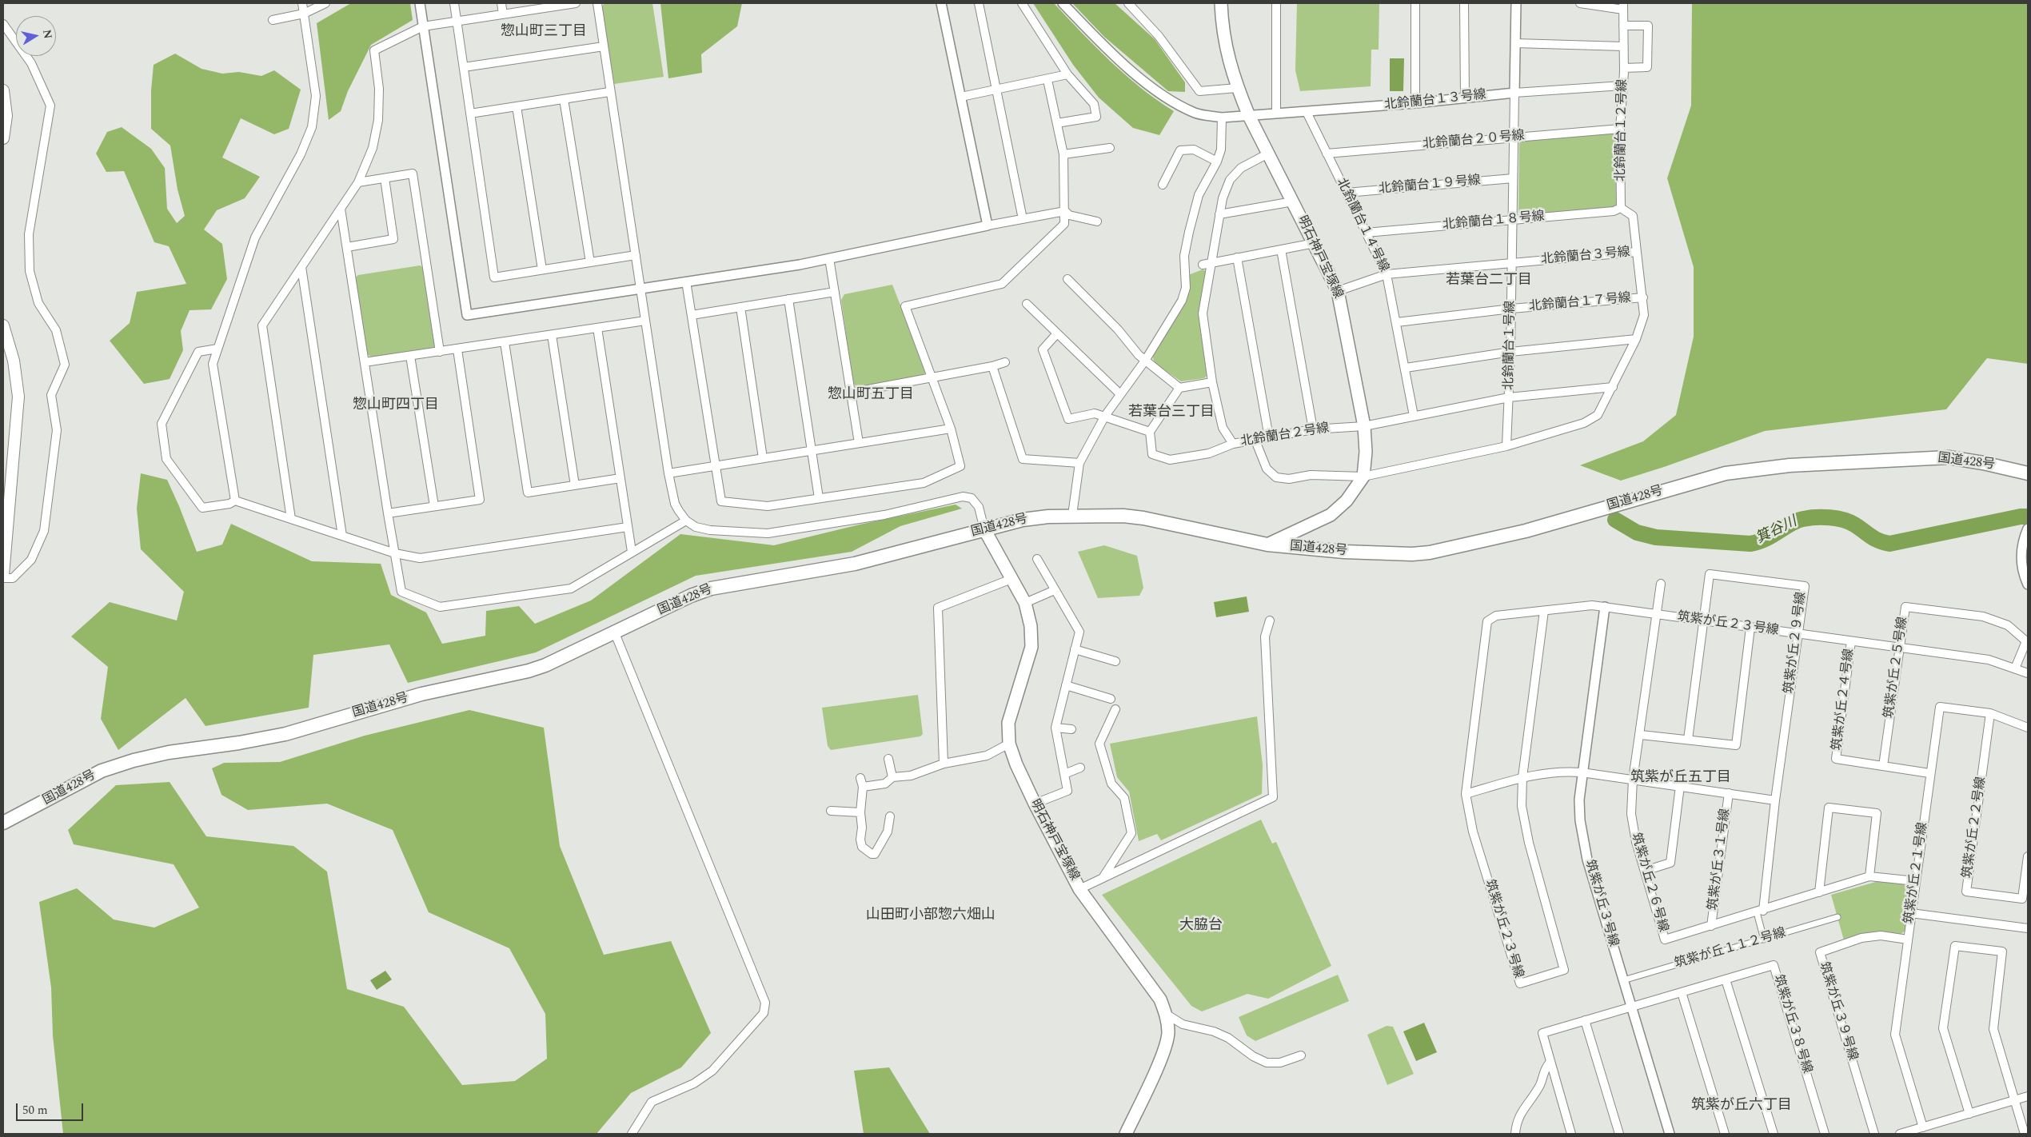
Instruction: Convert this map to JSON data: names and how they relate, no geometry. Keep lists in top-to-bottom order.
{
  "streets": {
    "highway": ["国道428号"],
    "main road": ["明石神戸宝塚線"],
    "street": [
      "北鈴蘭台１３号線",
      "北鈴蘭台１２号線",
      "北鈴蘭台２０号線",
      "北鈴蘭台１９号線",
      "北鈴蘭台１８号線",
      "北鈴蘭台１４号線",
      "北鈴蘭台３号線",
      "北鈴蘭台１７号線",
      "北鈴蘭台１号線",
      "北鈴蘭台２号線",
      "筑紫が丘２３号線",
      "筑紫が丘２９号線",
      "筑紫が丘２５号線",
      "筑紫が丘２４号線",
      "筑紫が丘２２号線",
      "筑紫が丘３１号線",
      "筑紫が丘２１号線",
      "筑紫が丘２６号線",
      "筑紫が丘３号線",
      "筑紫が丘１１２号線",
      "筑紫が丘３９号線",
      "筑紫が丘３８号線"
    ]
  },
  "crossings": [
    ["北鈴蘭台１３号線", "北鈴蘭台１２号線"],
    ["北鈴蘭台１３号線", "北鈴蘭台１４号線"],
    ["北鈴蘭台１３号線", "明石神戸宝塚線"],
    ["北鈴蘭台１３号線", "北鈴蘭台１号線"],
    ["北鈴蘭台１２号線", "北鈴蘭台２０号線"],
    ["北鈴蘭台１２号線", "北鈴蘭台１８号線"],
    ["北鈴蘭台２０号線", "北鈴蘭台１４号線"],
    ["北鈴蘭台２０号線", "北鈴蘭台１号線"],
    ["北鈴蘭台１９号線", "北鈴蘭台１４号線"],
    ["北鈴蘭台１９号線", "北鈴蘭台１号線"],
    ["北鈴蘭台１８号線", "北鈴蘭台１４号線"],
    ["北鈴蘭台１８号線", "北鈴蘭台１号線"],
    ["北鈴蘭台１４号線", "北鈴蘭台３号線"],
    ["北鈴蘭台１４号線", "北鈴蘭台１７号線"],
    ["北鈴蘭台１４号線", "北鈴蘭台２号線"],
    ["北鈴蘭台３号線", "明石神戸宝塚線"],
    ["北鈴蘭台３号線", "北鈴蘭台１７号線"],
    ["北鈴蘭台３号線", "北鈴蘭台１号線"],
    ["北鈴蘭台３号線", "北鈴蘭台２号線"],
    ["明石神戸宝塚線", "北鈴蘭台２号線"],
    ["明石神戸宝塚線", "国道428号"],
    ["北鈴蘭台１７号線", "北鈴蘭台１号線"],
    ["北鈴蘭台１号線", "北鈴蘭台２号線"],
    ["筑紫が丘２３号線", "筑紫が丘２９号線"],
    ["筑紫が丘２３号線", "筑紫が丘２５号線"],
    ["筑紫が丘２３号線", "筑紫が丘２４号線"],
    ["筑紫が丘２３号線", "筑紫が丘２６号線"],
    ["筑紫が丘２３号線", "筑紫が丘３号線"],
    ["筑紫が丘２９号線", "筑紫が丘２６号線"],
    ["筑紫が丘２５号線", "筑紫が丘２４号線"],
    ["筑紫が丘２４号線", "筑紫が丘２１号線"],
    ["筑紫が丘２２号線", "筑紫が丘２１号線"],
    ["筑紫が丘３１号線", "筑紫が丘２６号線"],
    ["筑紫が丘２１号線", "筑紫が丘２６号線"],
    ["筑紫が丘２１号線", "筑紫が丘３９号線"],
    ["筑紫が丘３号線", "筑紫が丘１１２号線"],
    ["筑紫が丘３号線", "筑紫が丘３８号線"]
  ],
  "districts": [
    "惣山町三丁目",
    "若葉台二丁目",
    "惣山町五丁目",
    "惣山町四丁目",
    "若葉台三丁目",
    "筑紫が丘五丁目",
    "山田町小部惣六畑山",
    "大脇台",
    "筑紫が丘六丁目"
  ],
  "water": ["箕谷川"],
  "scale_bar": "50 m",
  "north": "right"
}
